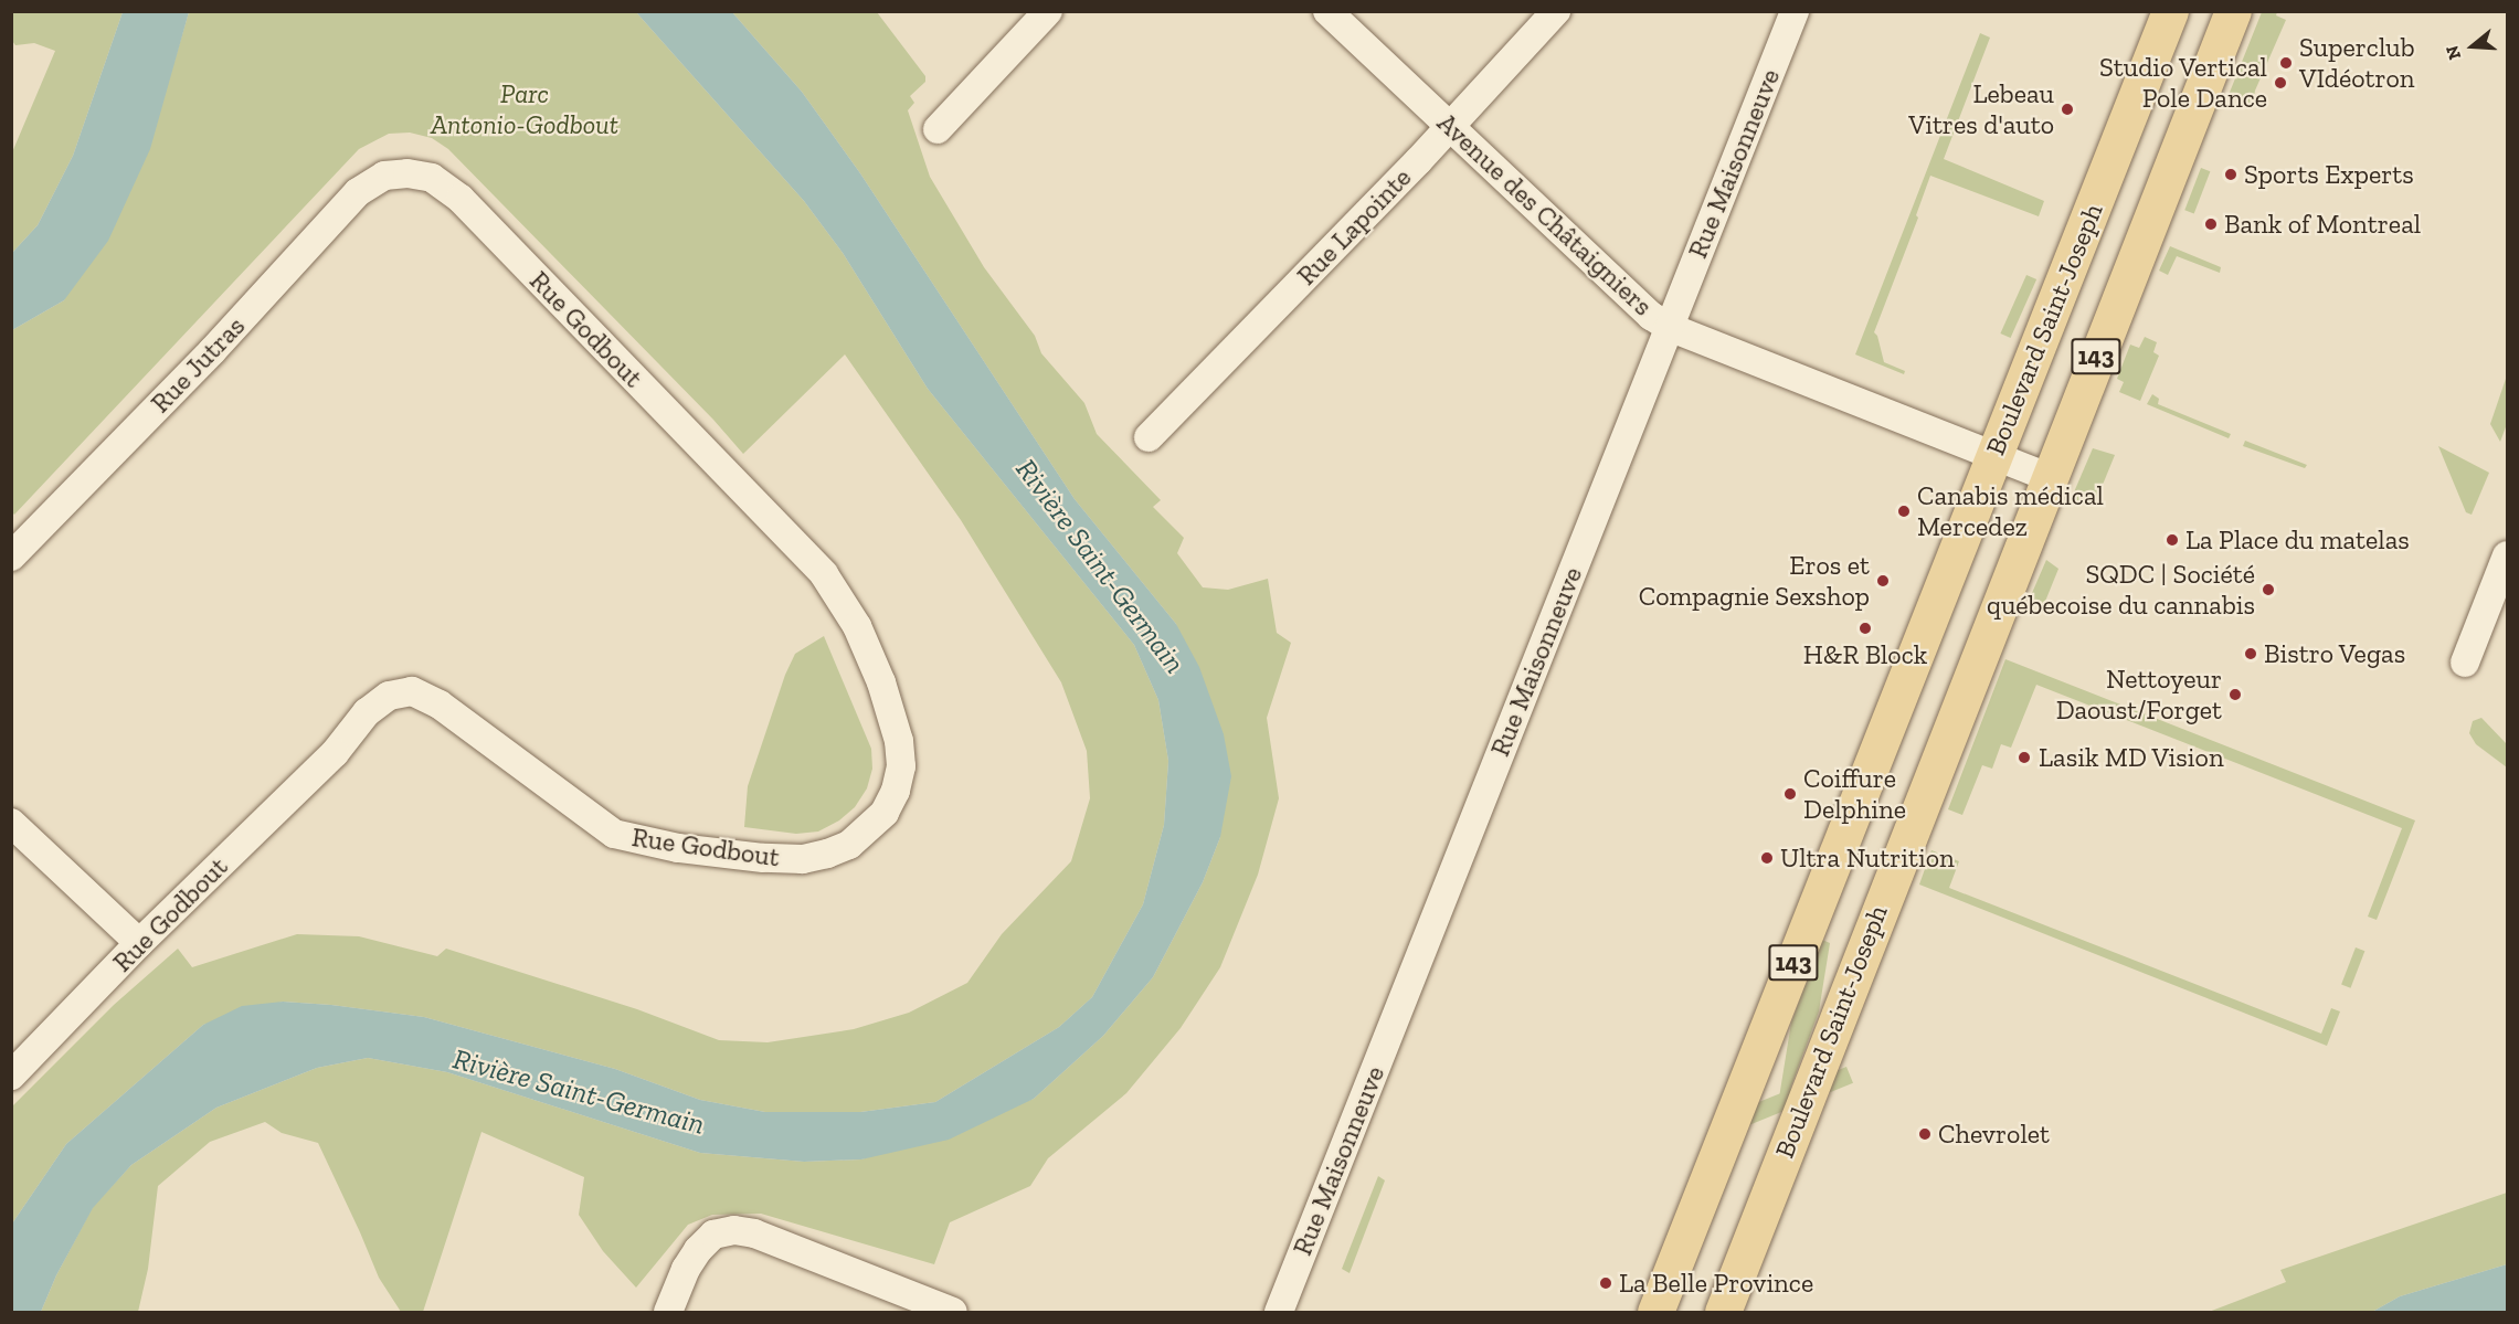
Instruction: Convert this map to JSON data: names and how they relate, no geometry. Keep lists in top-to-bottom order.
{
  "streets": {
    "main road": ["Boulevard Saint-Joseph", "143"],
    "street": [
      "Rue Maisonneuve",
      "Avenue des Châtaigniers",
      "Rue Lapointe",
      "Rue Godbout",
      "Rue Jutras"
    ]
  },
  "crossings": [
    ["Rue Maisonneuve", "Avenue des Châtaigniers"],
    ["Avenue des Châtaigniers", "Rue Lapointe"],
    ["Avenue des Châtaigniers", "Boulevard Saint-Joseph"],
    ["Rue Godbout", "Rue Jutras"]
  ],
  "water": ["Rivière Saint-Germain"],
  "parks": ["Parc Antonio-Godbout"],
  "places": [
    "Superclub VIdéotron",
    "Studio Vertical Pole Dance",
    "Lebeau Vitres d'auto",
    "Sports Experts",
    "Bank of Montreal",
    "Canabis médical Mercedez",
    "La Place du matelas",
    "Eros et Compagnie Sexshop",
    "SQDC | Société québecoise du cannabis",
    "H&R Block",
    "Bistro Vegas",
    "Nettoyeur Daoust/Forget",
    "Lasik MD Vision",
    "Coiffure Delphine",
    "Ultra Nutrition",
    "Chevrolet",
    "La Belle Province"
  ],
  "north": "left"
}
